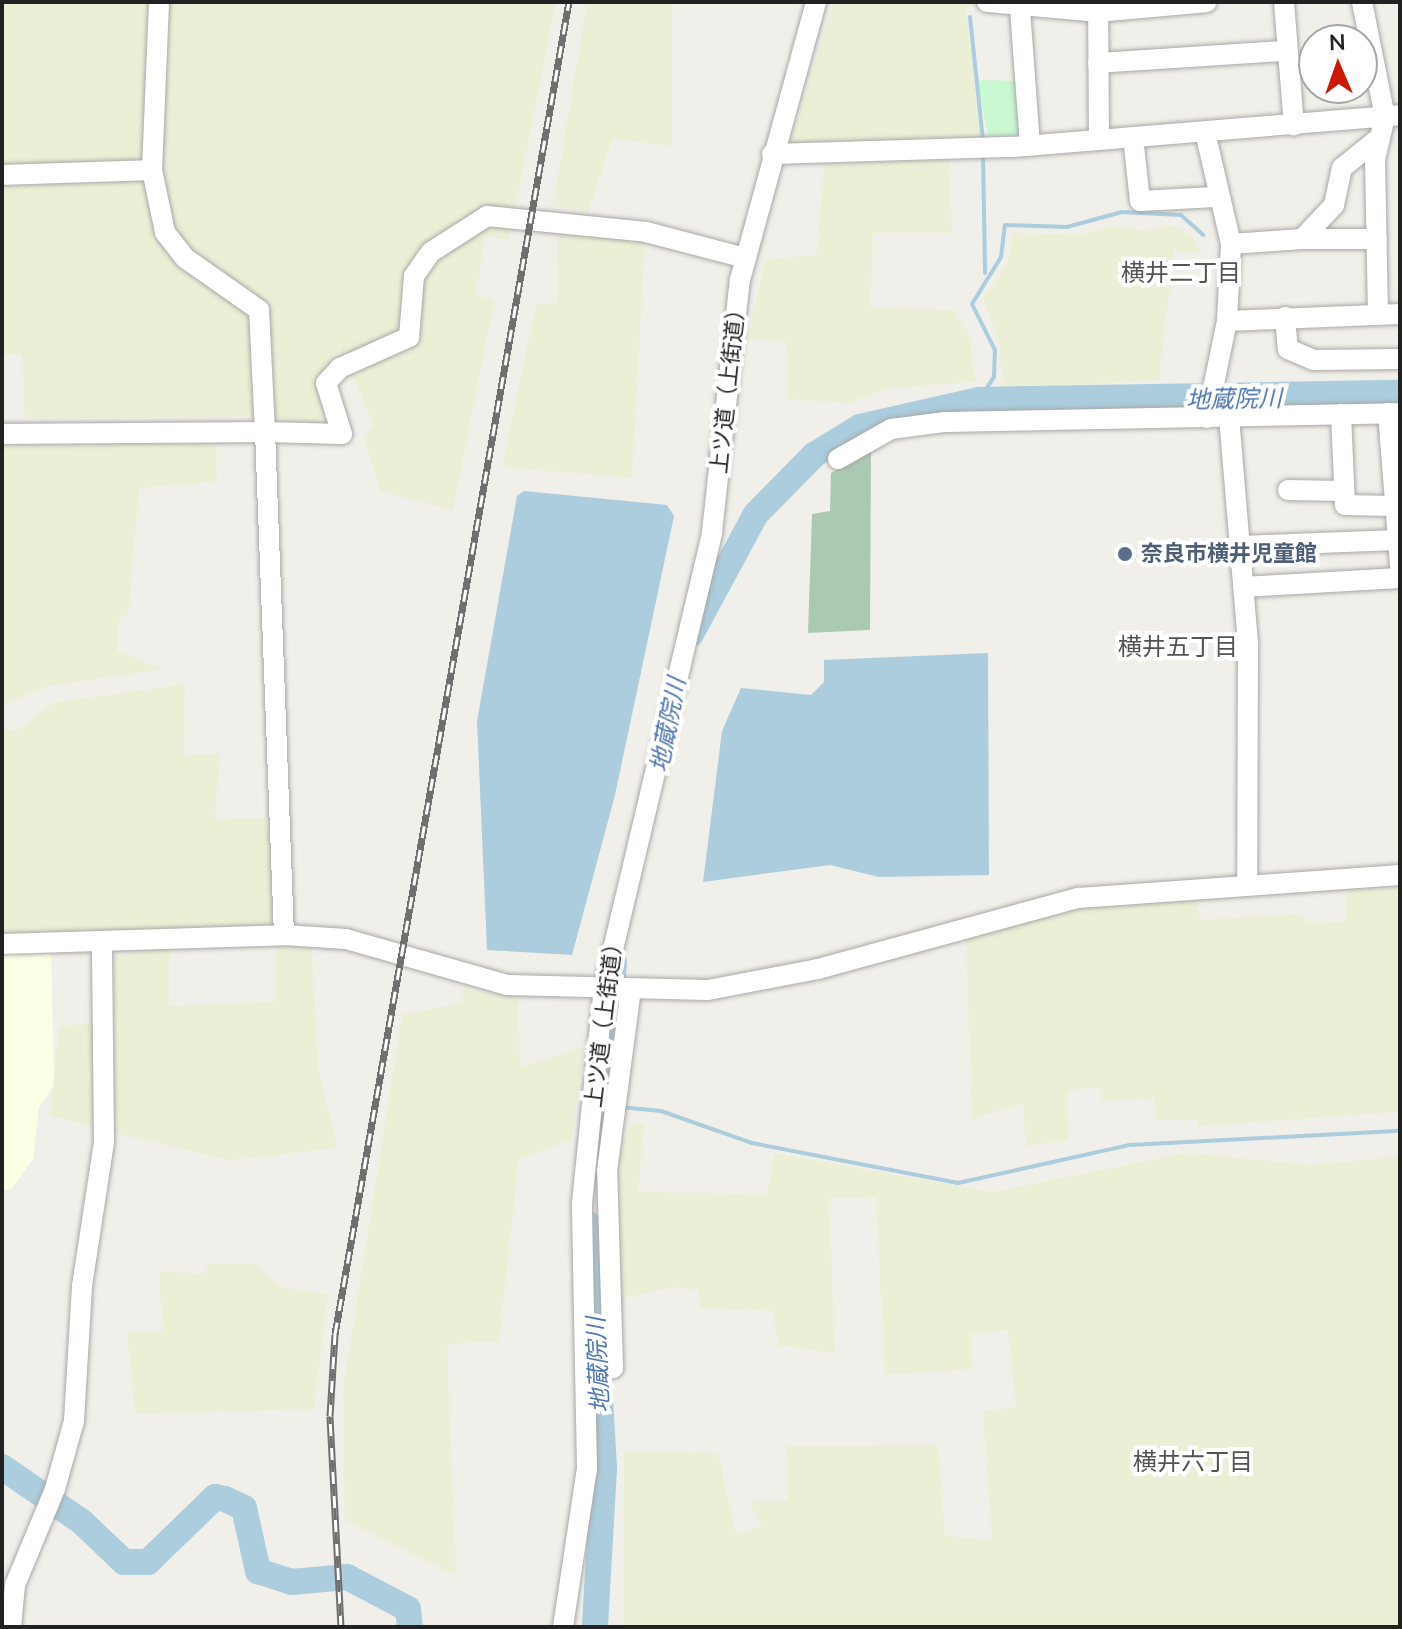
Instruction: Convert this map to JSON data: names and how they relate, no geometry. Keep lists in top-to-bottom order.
{
  "streets": {
    "street": ["上ツ道（上街道）"]
  },
  "districts": ["横井二丁目", "横井五丁目", "横井六丁目"],
  "water": ["地蔵院川"],
  "places": ["奈良市横井児童館"],
  "north": "top"
}
